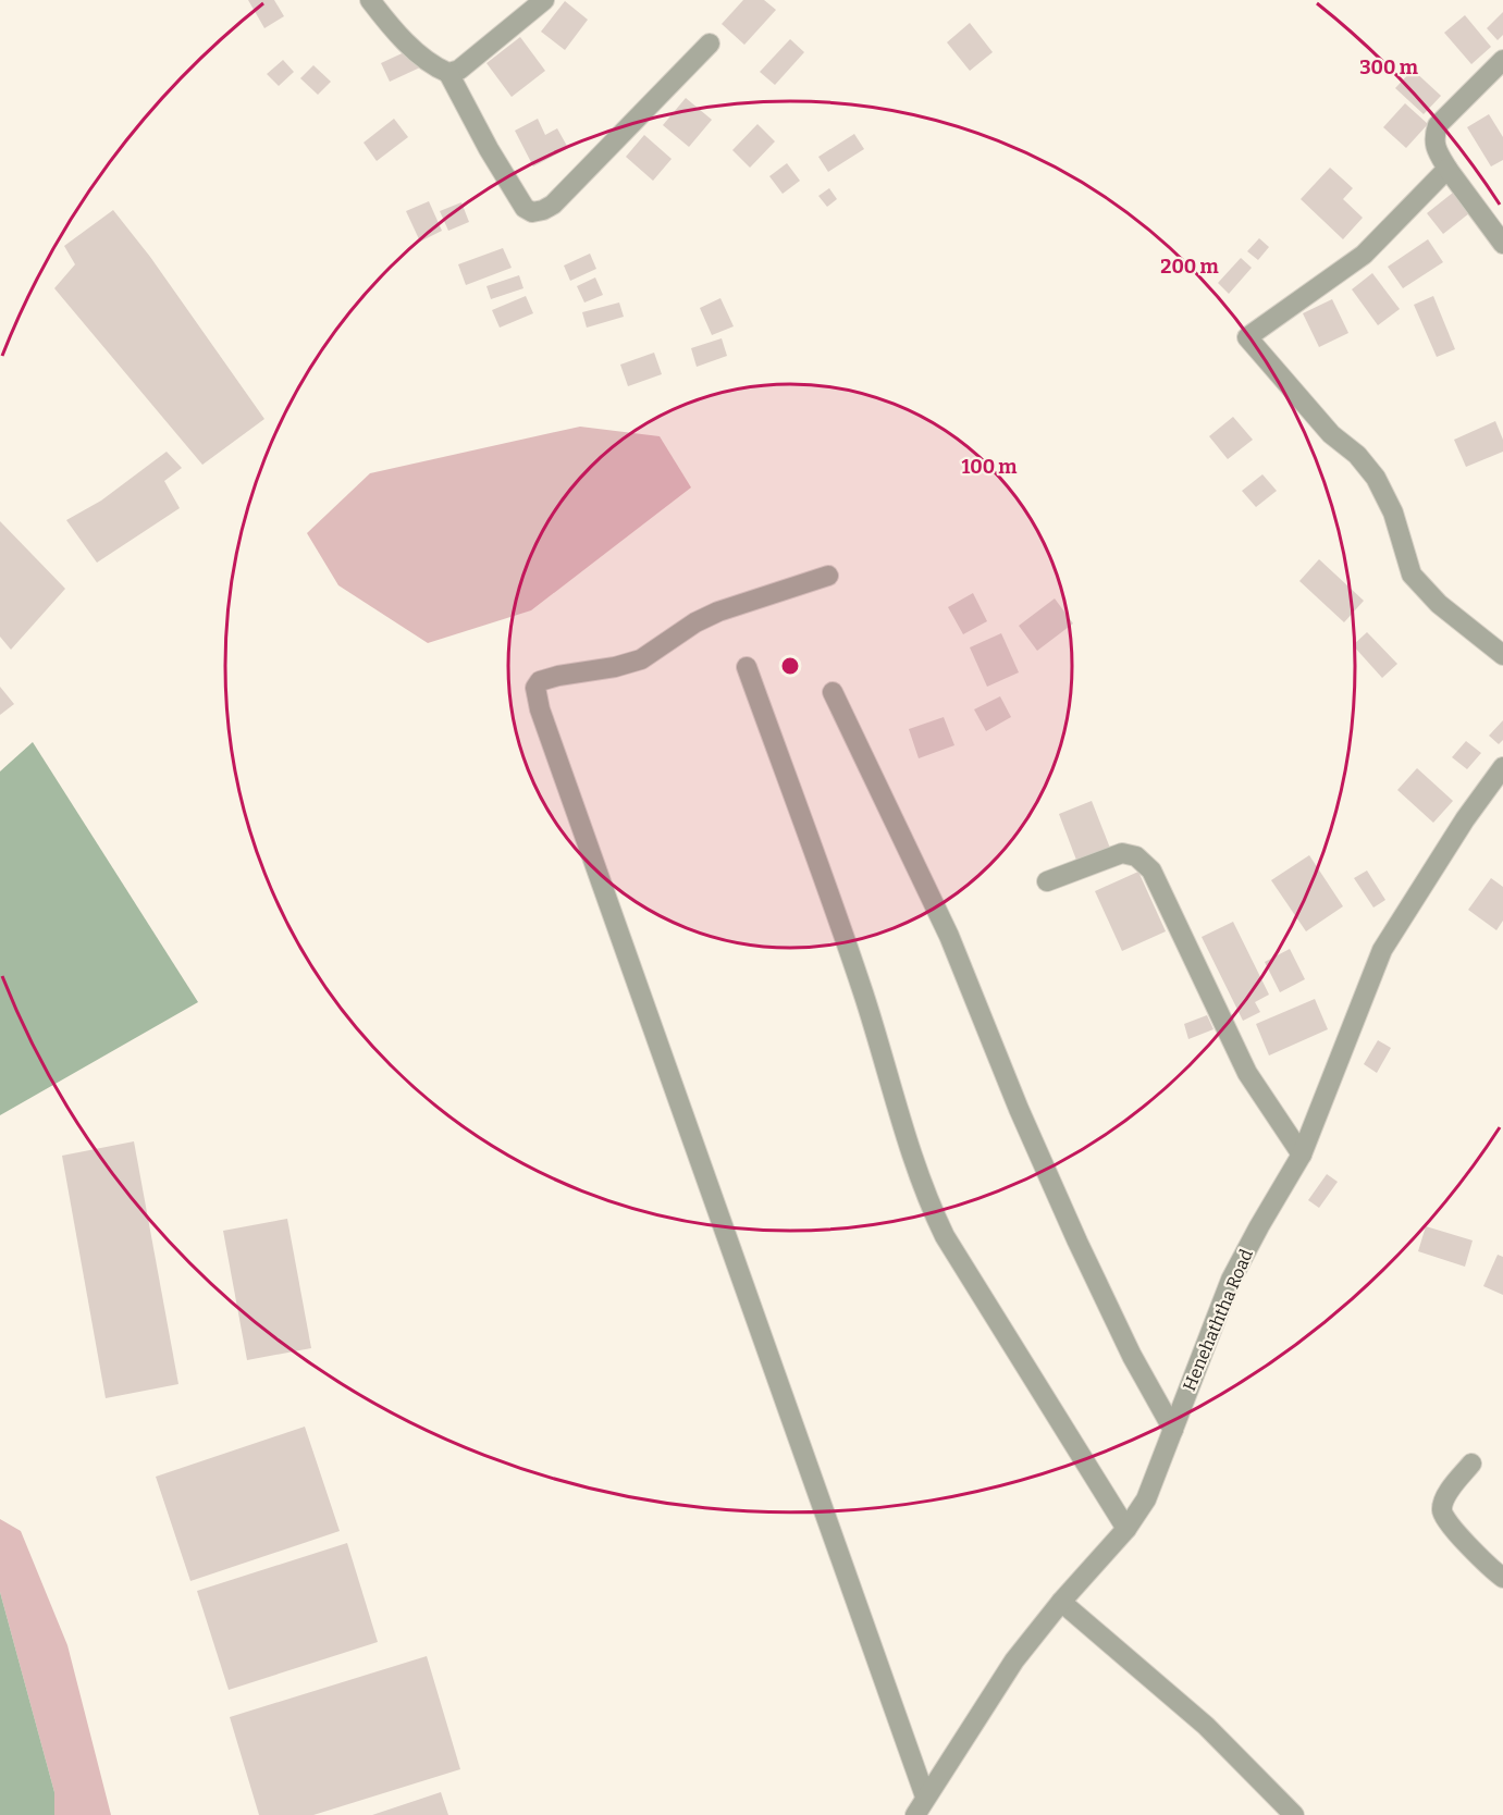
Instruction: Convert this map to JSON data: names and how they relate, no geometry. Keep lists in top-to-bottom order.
{
  "streets": {
    "street": ["Henehaththa Road"]
  },
  "rings": ["300 m", "200 m", "100 m"]
}
